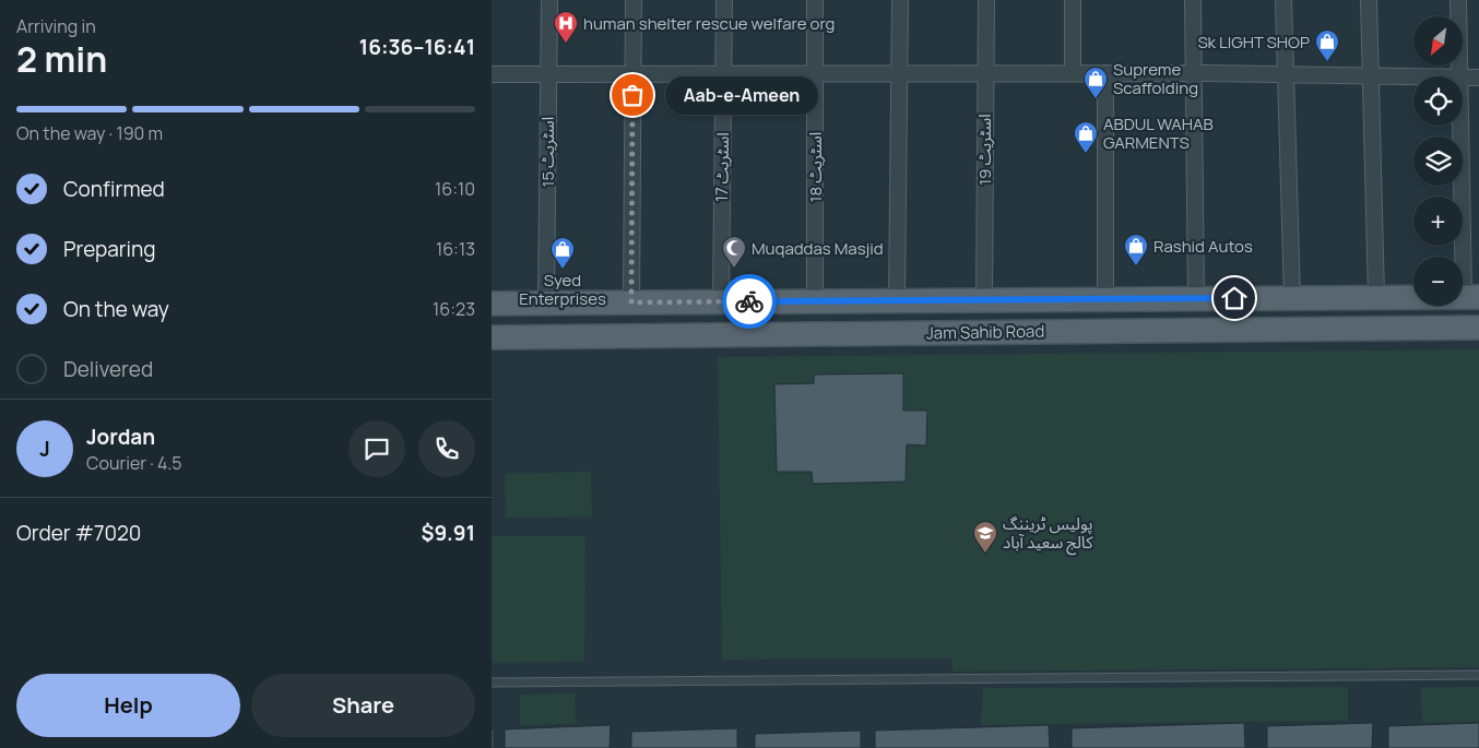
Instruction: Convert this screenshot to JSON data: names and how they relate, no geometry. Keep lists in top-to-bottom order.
{
  "streets": {
    "main road": ["Jam Sahib Road"],
    "street": [
      "اسٹریٹ 19",
      "اسٹریٹ 15",
      "اسٹریٹ 17",
      "اسٹریٹ 18"
    ]
  },
  "crossings": [
    ["اسٹریٹ 19", "Jam Sahib Road"],
    ["اسٹریٹ 15", "Jam Sahib Road"],
    ["اسٹریٹ 17", "Jam Sahib Road"],
    ["اسٹریٹ 18", "Jam Sahib Road"]
  ],
  "places": {
    "hospital": ["human shelter rescue welfare org"],
    "shop": [
      "Sk LIGHT SHOP",
      "Supreme Scaffolding",
      "ABDUL WAHAB GARMENTS",
      "Rashid Autos",
      "Syed Enterprises"
    ],
    "other": ["Aab-e-Ameen"],
    "mosque": ["Muqaddas Masjid"],
    "school or university": ["پولیس ٹریننگ کالج سعید آباد"]
  },
  "north": "bottom left",
  "page": {
    "heading": ["2 min", "Arriving in", "16:36–16:41"],
    "panel": [
      "Jordan",
      "Courier · 4.5",
      "Order #7020",
      "$9.91"
    ],
    "map_buttons": ["+", "−"],
    "bubble": "Aab-e-Ameen",
    "bar": "On the way · 190 m",
    "list": [
      ["Confirmed", "16:10"],
      ["Preparing", "16:13"],
      ["On the way", "16:23"],
      "Delivered"
    ],
    "round": "J",
    "buttons": ["Help", "Share"]
  }
}
